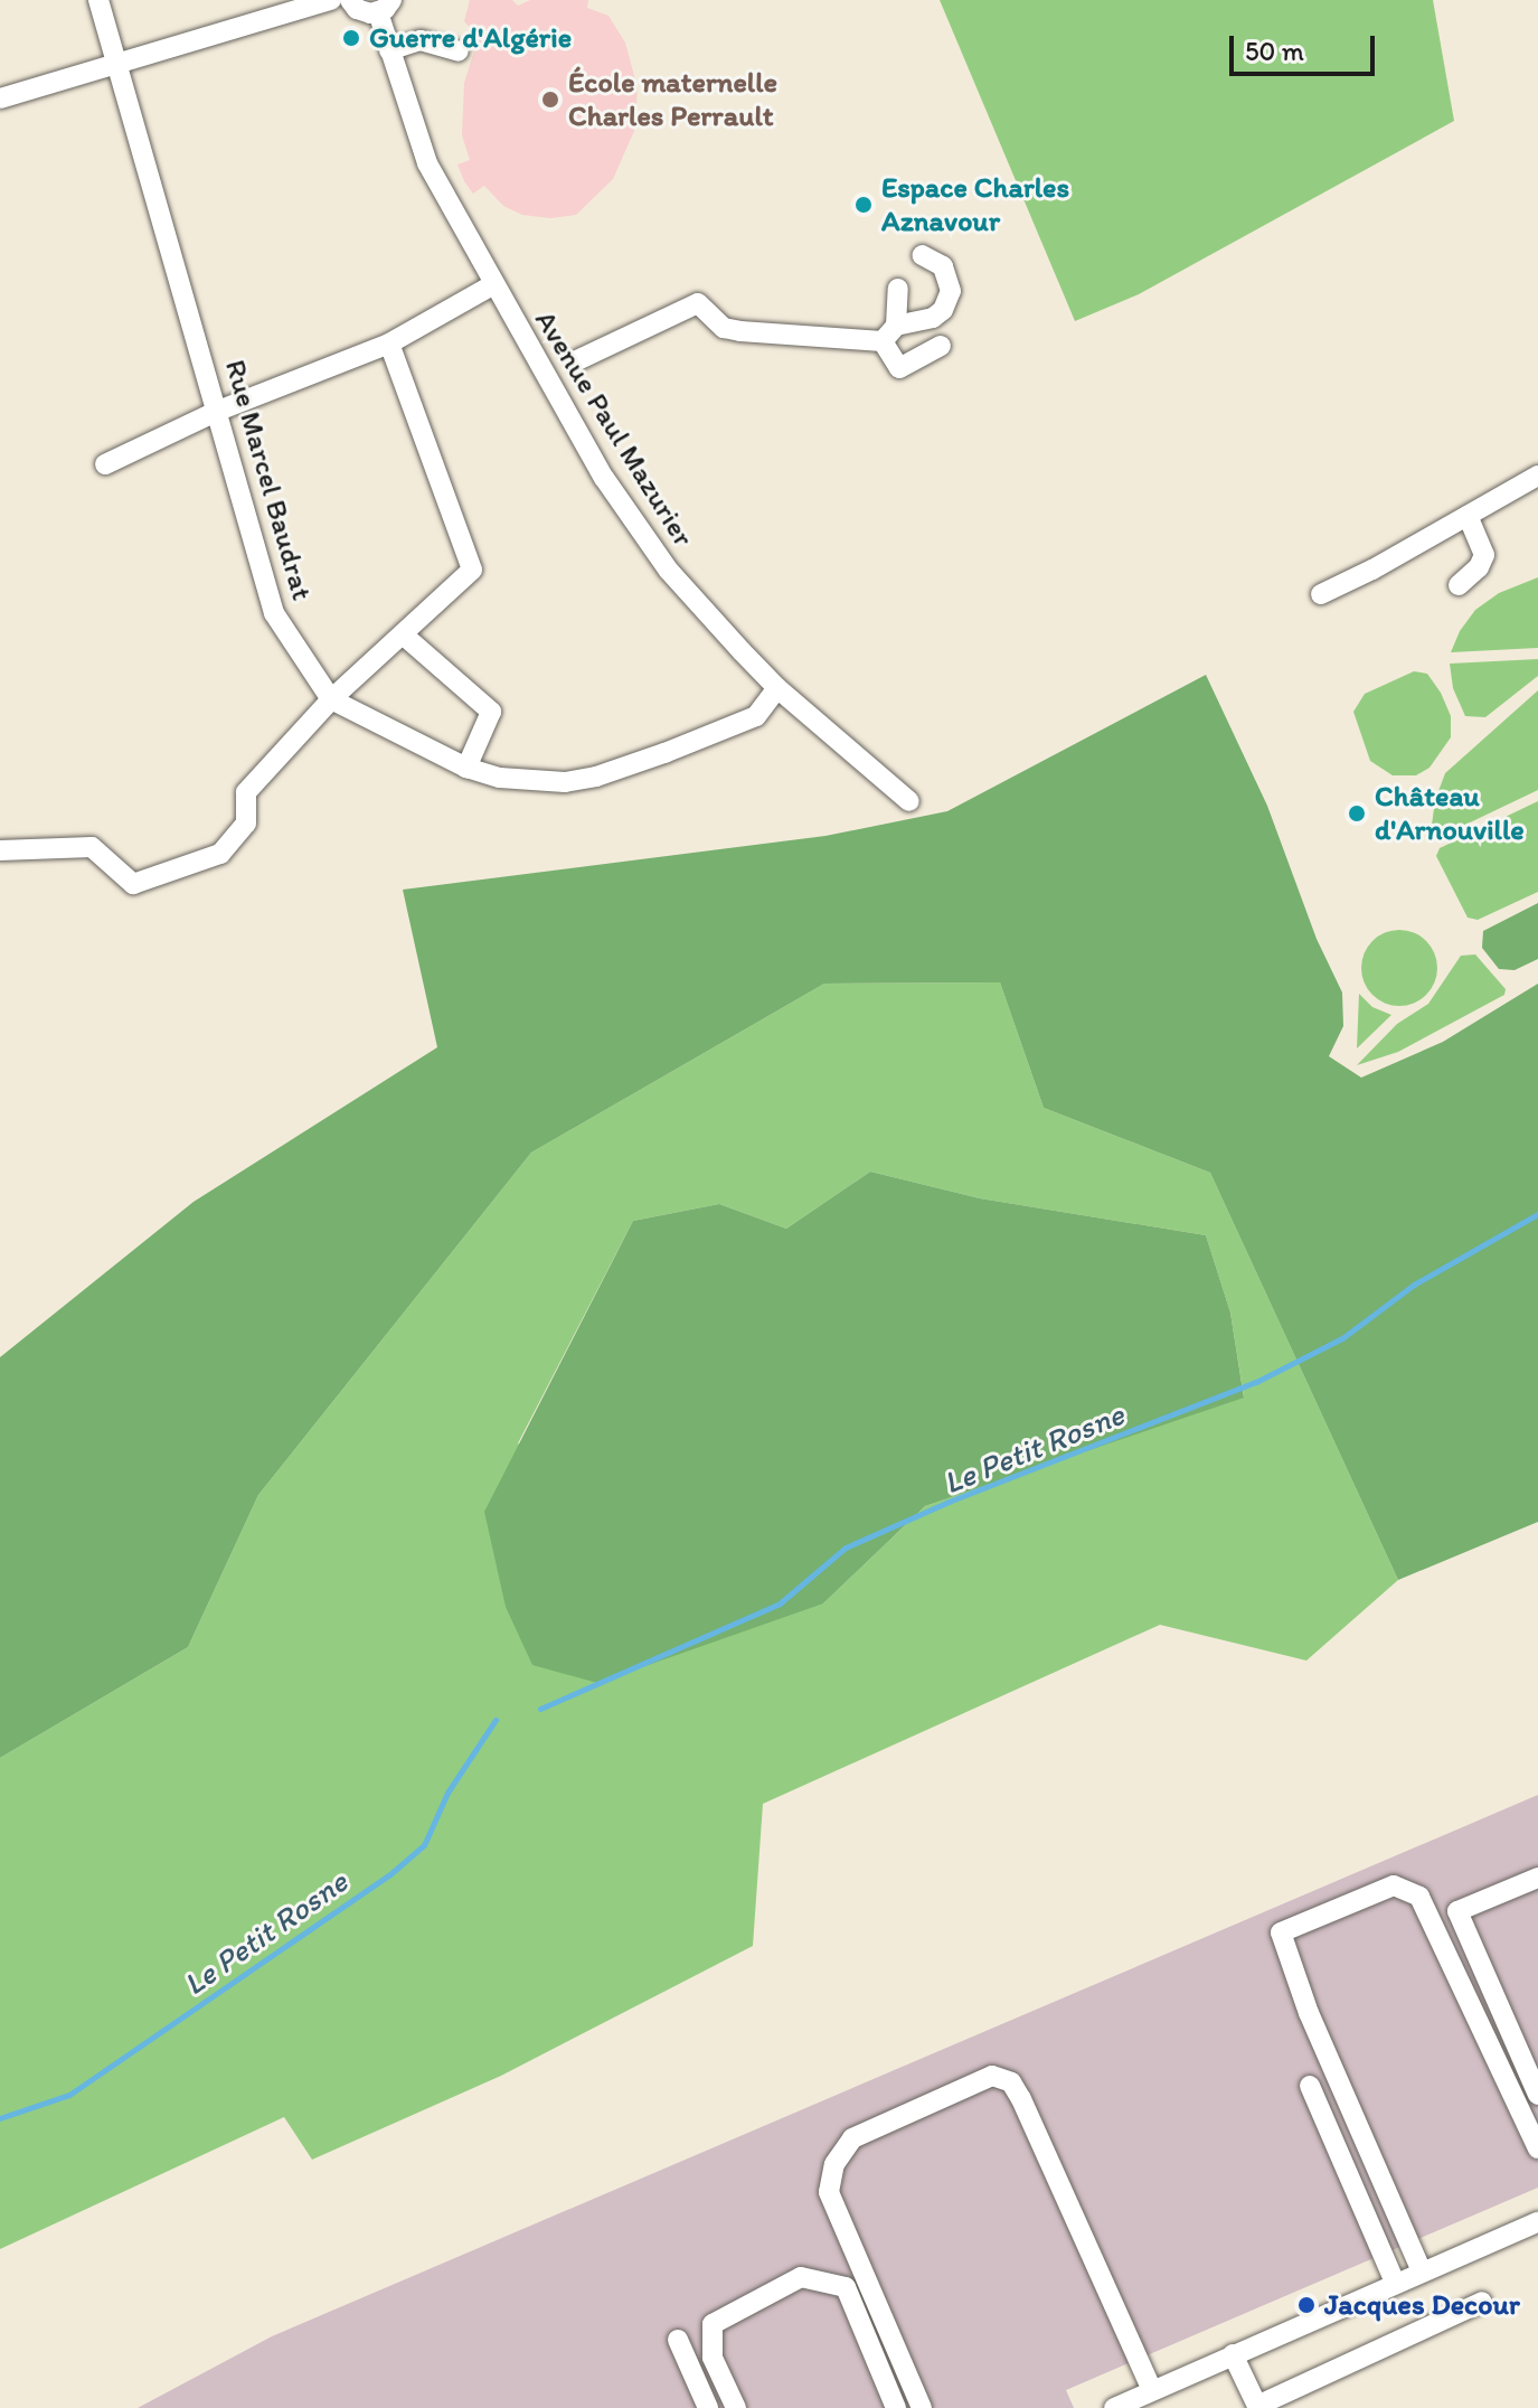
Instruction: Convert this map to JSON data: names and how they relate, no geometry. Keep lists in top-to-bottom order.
{
  "streets": {
    "street": ["Avenue Paul Mazurier", "Rue Marcel Baudrat"]
  },
  "crossings": [
    ["Avenue Paul Mazurier", "Rue Marcel Baudrat"]
  ],
  "water": ["Le Petit Rosne"],
  "places": [
    "Guerre d'Algérie",
    "École maternelle Charles Perrault",
    "Espace Charles Aznavour",
    "Château d'Arnouville",
    "Jacques Decour"
  ],
  "scale_bar": "50 m"
}
